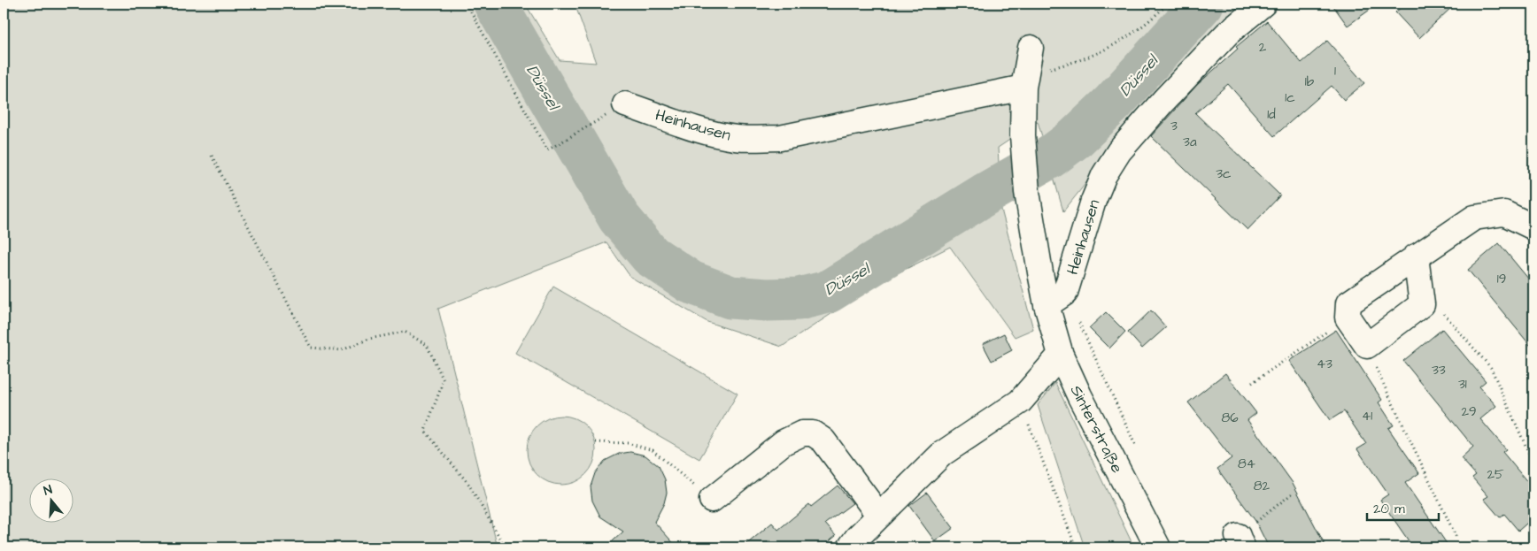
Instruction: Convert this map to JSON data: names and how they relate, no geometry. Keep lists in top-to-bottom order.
{
  "streets": {
    "street": ["Heinhausen", "Sinterstraße"]
  },
  "crossings": [
    ["Heinhausen", "Sinterstraße"]
  ],
  "water": ["Düssel"],
  "house_numbers": [
    "2",
    "1",
    "1b",
    "1c",
    "1d",
    "3",
    "3a",
    "3c",
    "19",
    "43",
    "33",
    "31",
    "29",
    "41",
    "86",
    "84",
    "25",
    "82"
  ],
  "scale_bar": "20 m",
  "north": "top"
}
